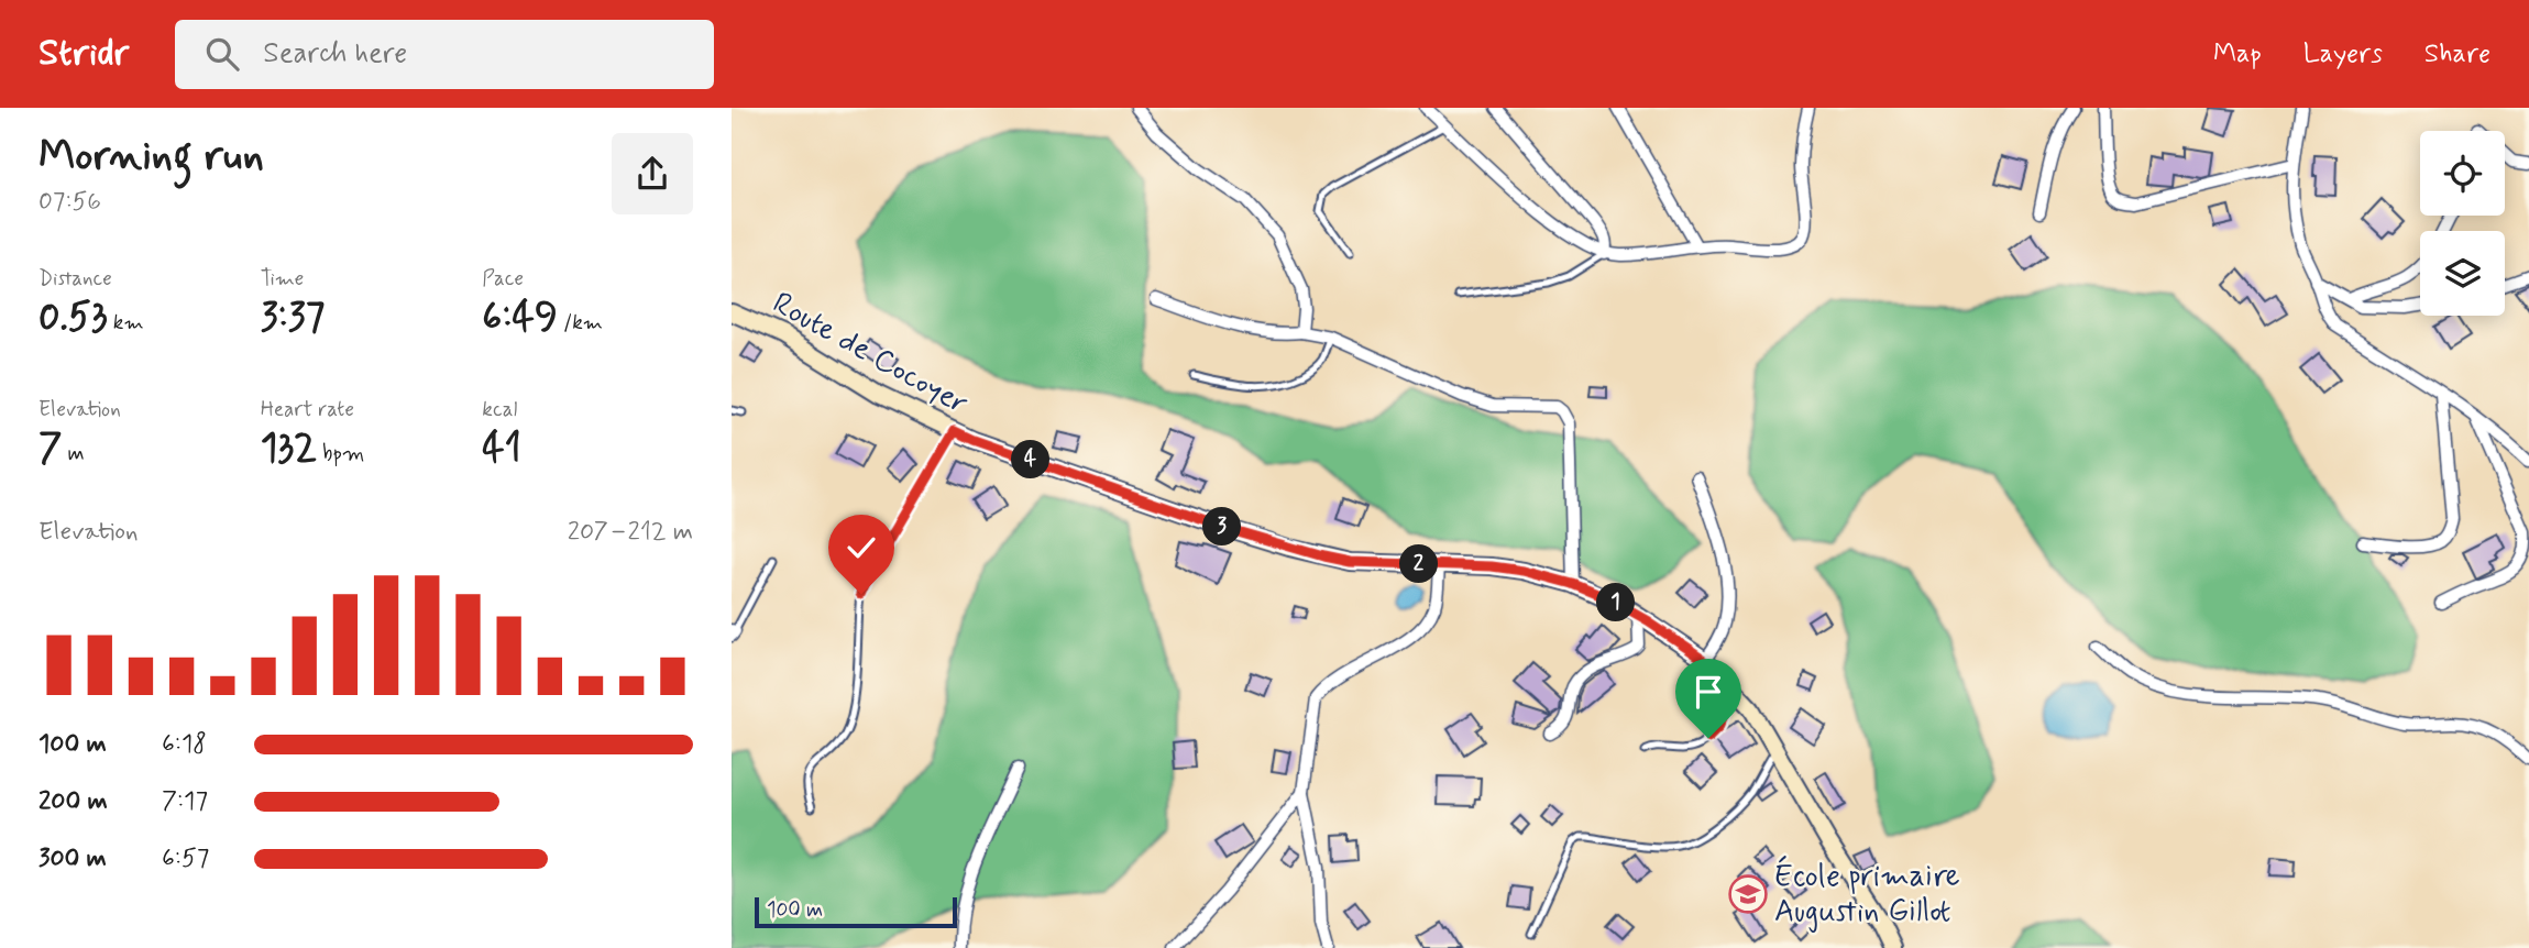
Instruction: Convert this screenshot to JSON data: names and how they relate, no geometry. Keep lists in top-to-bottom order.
{
  "streets": {
    "main road": ["Route de Cocoyer"]
  },
  "places": {
    "school or university": ["École primaire Augustin Gillot"]
  },
  "scale_bar": "100 m",
  "page": {
    "header": "Stridr",
    "search": "Search here",
    "nav": ["Map", "Layers", "Share"],
    "heading": ["Morning run", "07:56"],
    "stats": [
      ["Distance", "0.53 km"],
      ["Time", "3:37"],
      ["Pace", "6:49 /km"],
      ["Elevation", "7 m"],
      ["Heart rate", "132 bpm"],
      ["kcal", "41"]
    ],
    "pins": [
      "4",
      "3",
      "2",
      "1"
    ],
    "chart": ["Elevation", "207–212 m"],
    "list": [
      {
        "name": "100 m",
        "note": "6:18"
      },
      {
        "name": "200 m",
        "note": "7:17"
      },
      {
        "name": "300 m",
        "note": "6:57"
      }
    ],
    "scale": "100 m"
  }
}
